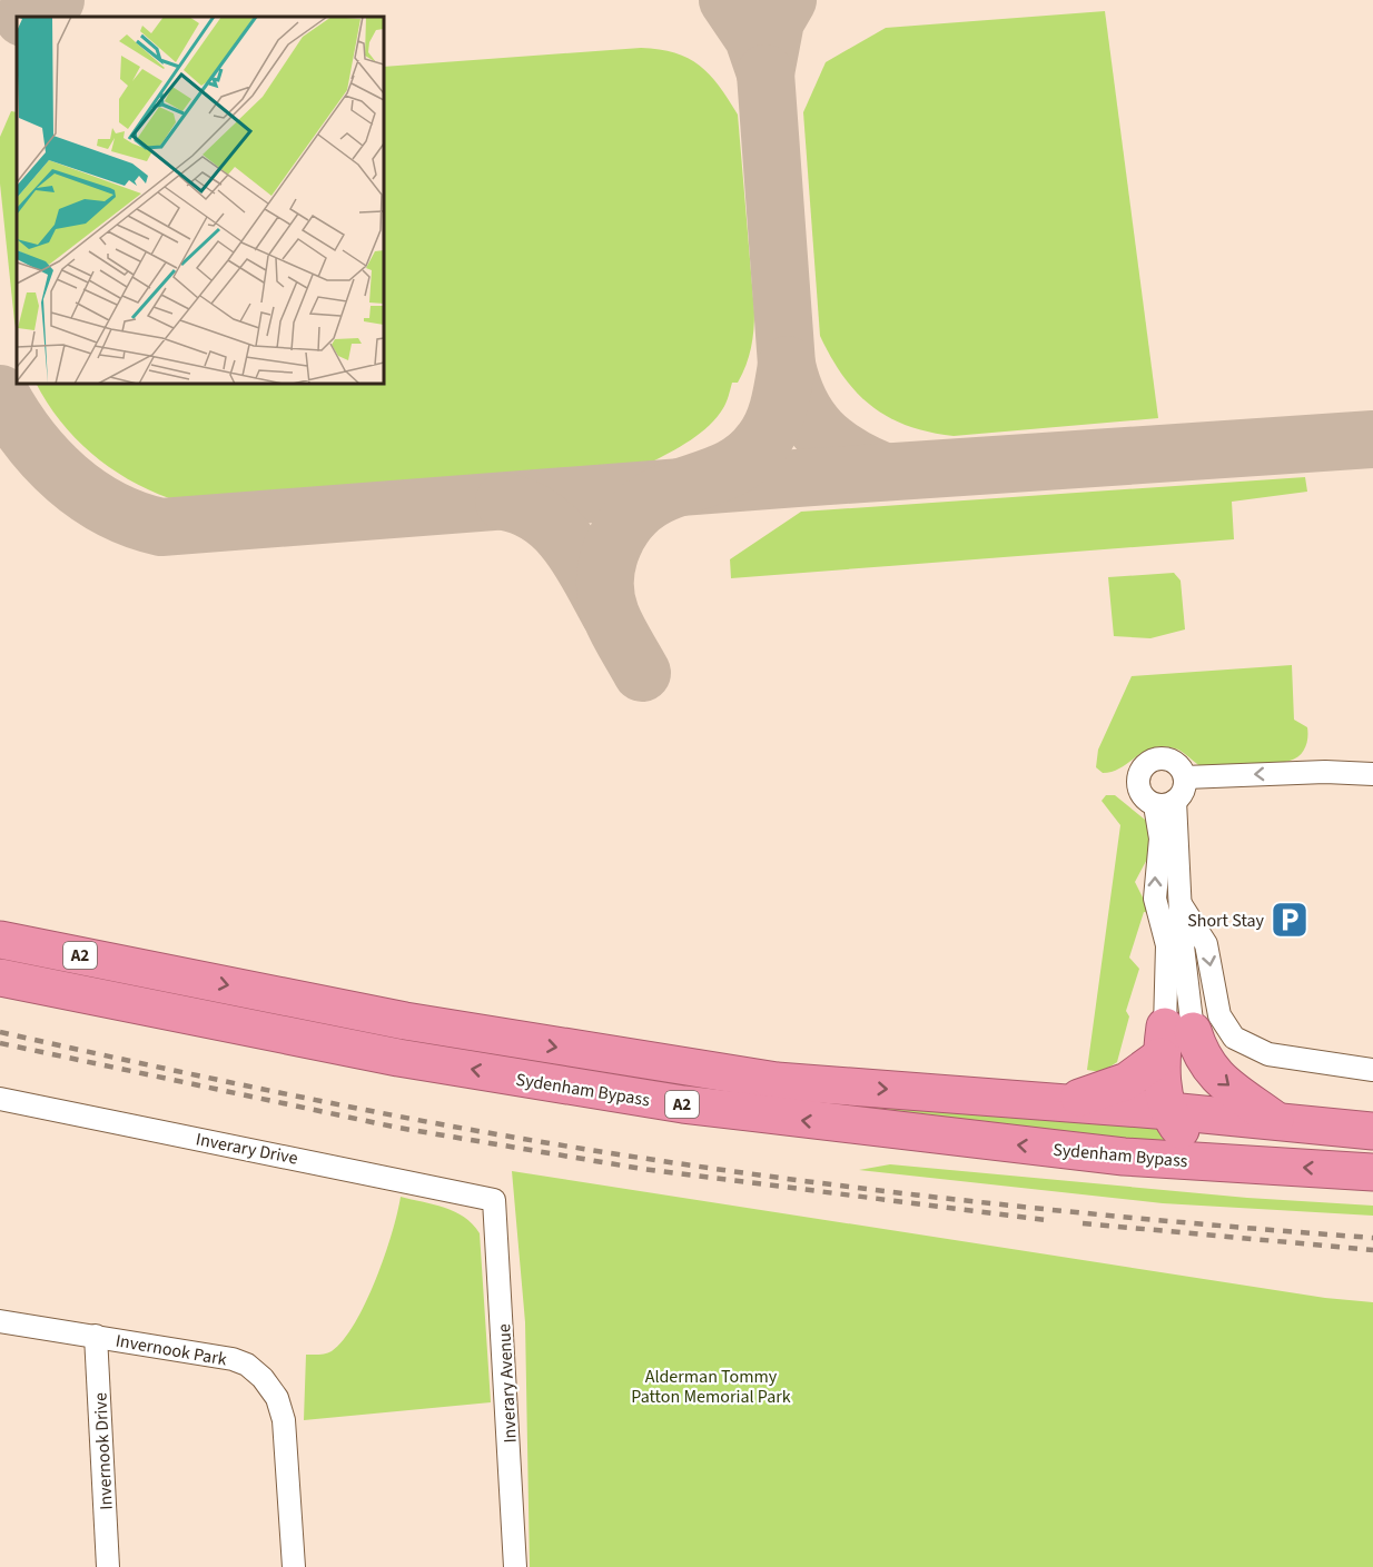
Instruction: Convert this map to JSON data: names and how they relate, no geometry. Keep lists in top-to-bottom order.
{
  "streets": {
    "highway": ["A2", "Sydenham Bypass"],
    "street": [
      "Inverary Drive",
      "Invernook Park",
      "Inverary Avenue",
      "Invernook Drive"
    ]
  },
  "crossings": [
    ["Inverary Drive", "Inverary Avenue"],
    ["Invernook Park", "Invernook Drive"]
  ],
  "parks": ["Alderman Tommy Patton Memorial Park"],
  "places": {
    "parking": ["Short Stay"]
  }
}
